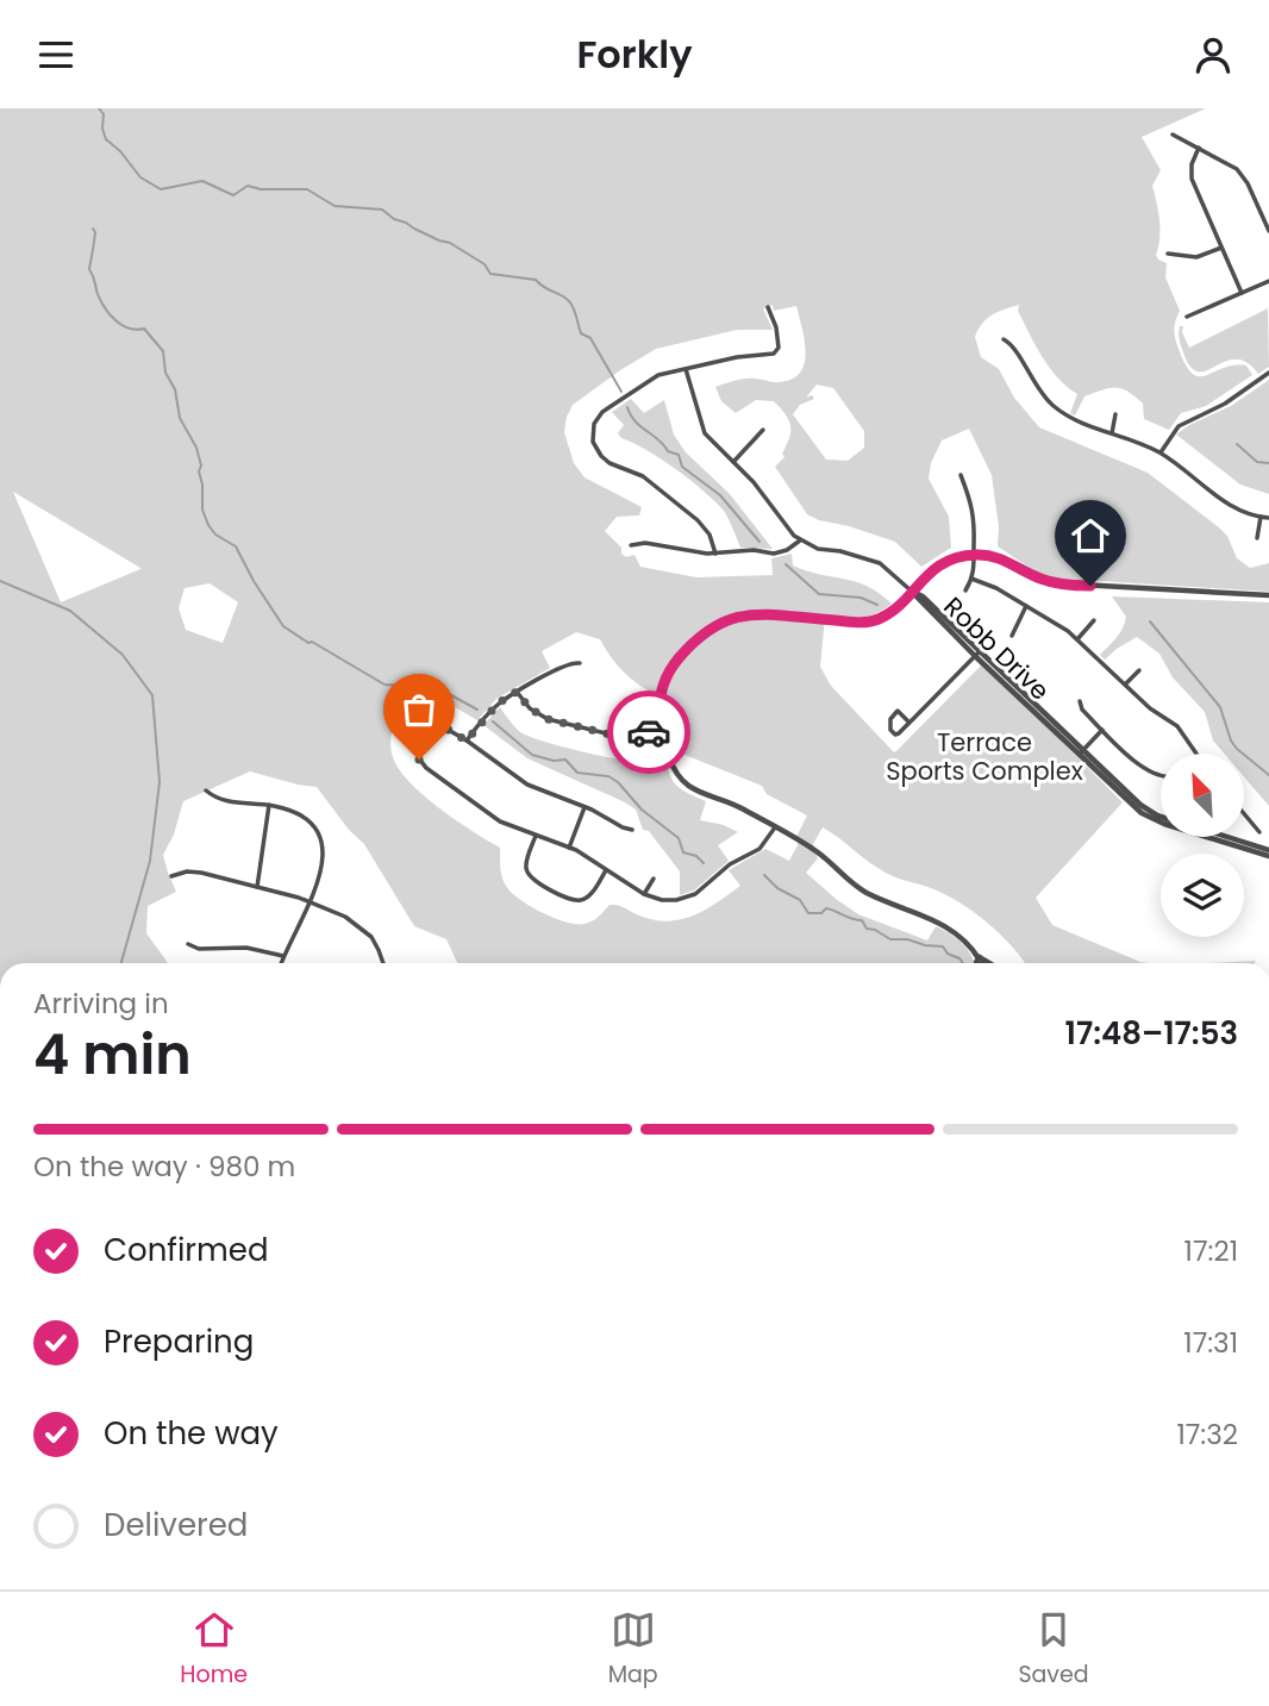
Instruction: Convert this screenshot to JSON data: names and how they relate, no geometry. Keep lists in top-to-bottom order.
{
  "streets": {
    "street": ["Robb Drive"]
  },
  "parks": ["Terrace Sports Complex"],
  "north": "top left",
  "page": {
    "header": "Forkly",
    "heading": ["4 min", "Arriving in", "17:48–17:53"],
    "bar": "On the way · 980 m",
    "list": [
      ["Confirmed", "17:21"],
      ["Preparing", "17:31"],
      ["On the way", "17:32"],
      "Delivered"
    ],
    "tabs": ["Home", "Map", "Saved"]
  }
}
